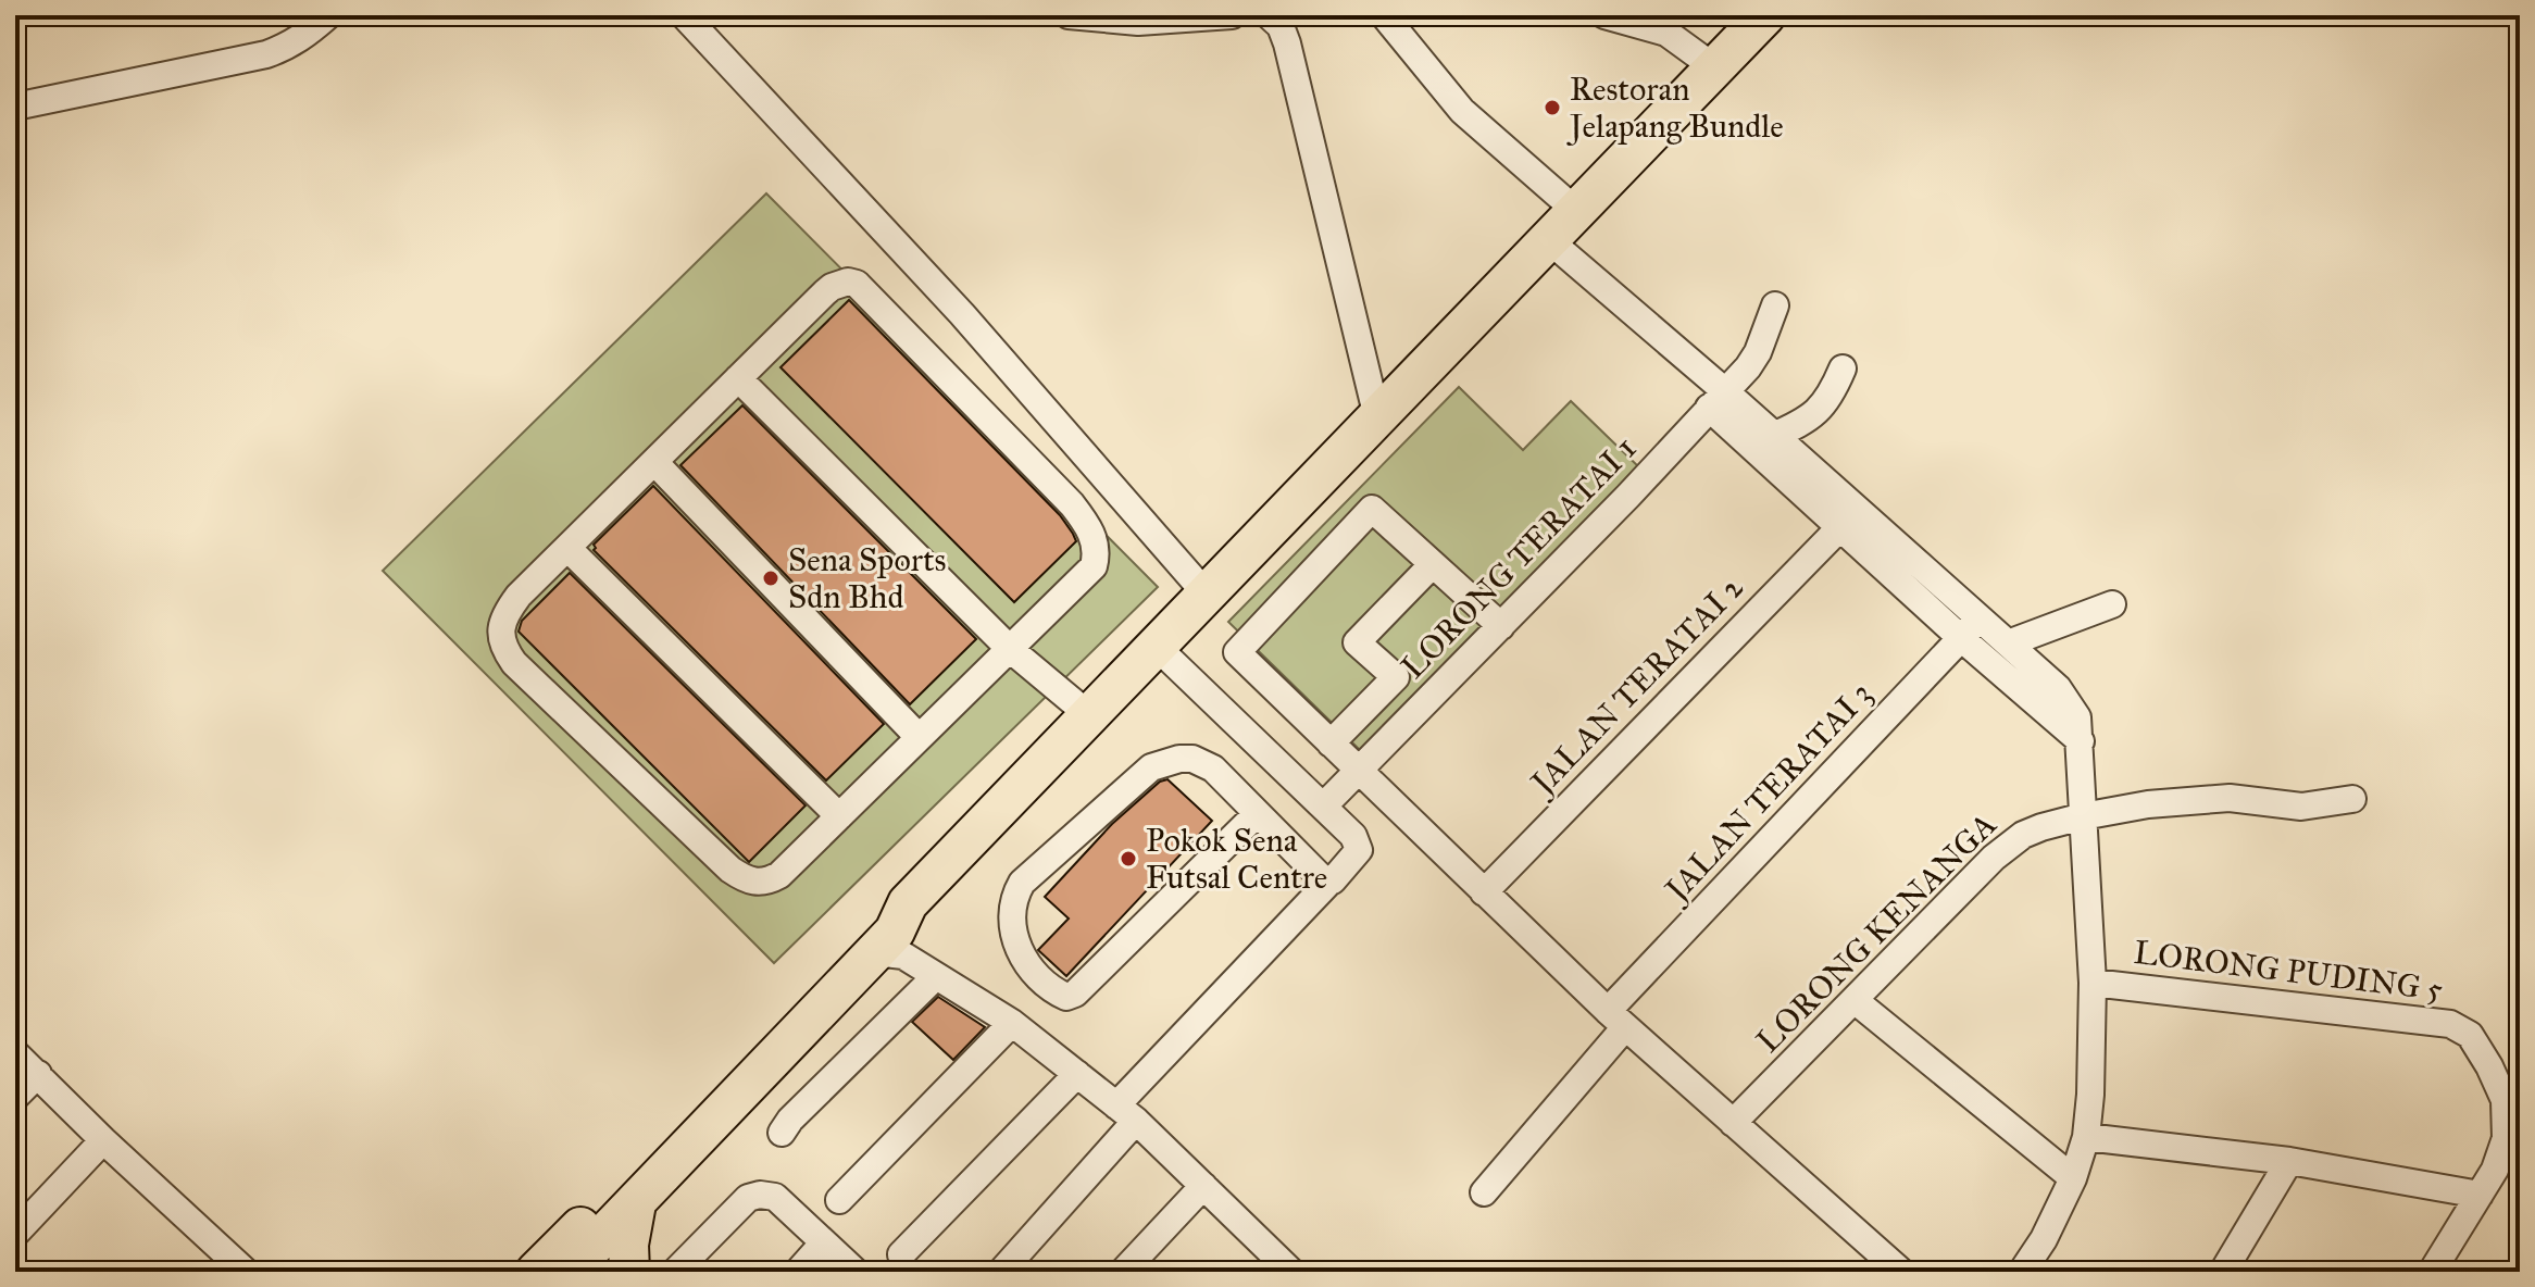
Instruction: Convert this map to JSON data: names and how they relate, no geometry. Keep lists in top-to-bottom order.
{
  "streets": {
    "street": [
      "LORONG TERATAI 1",
      "JALAN TERATAI 2",
      "JALAN TERATAI 3",
      "LORONG KENANGA",
      "LORONG PUDING 5"
    ]
  },
  "places": ["Restoran Jelapang Bundle", "Sena Sports Sdn Bhd", "Pokok Sena Futsal Centre"]
}
